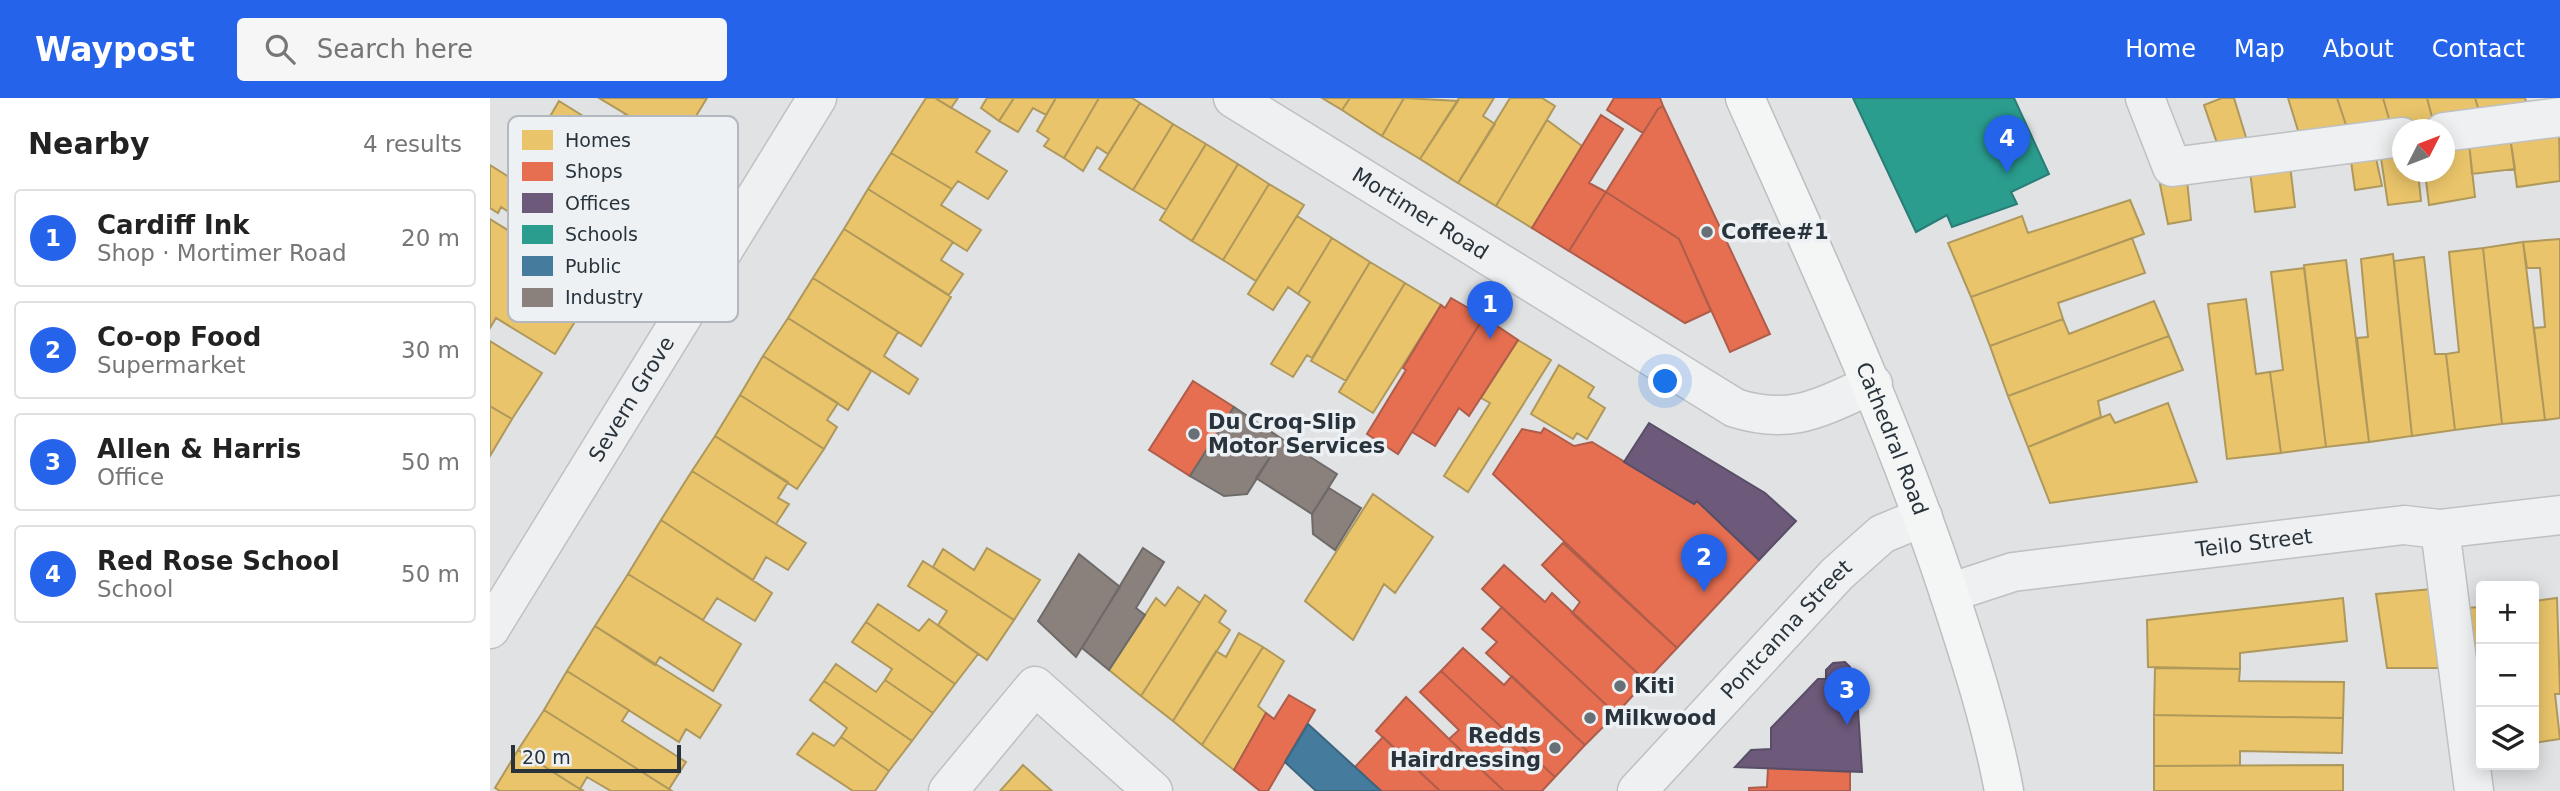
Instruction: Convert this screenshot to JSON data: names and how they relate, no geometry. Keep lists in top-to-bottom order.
{
  "streets": {
    "main road": ["Cathedral Road"],
    "street": [
      "Mortimer Road",
      "Severn Grove",
      "Teilo Street",
      "Pontcanna Street"
    ]
  },
  "crossings": [
    ["Mortimer Road", "Cathedral Road"],
    ["Cathedral Road", "Teilo Street"],
    ["Cathedral Road", "Pontcanna Street"]
  ],
  "places": [
    "Coffee#1",
    "Du Croq-Slip Motor Services",
    "Kiti",
    "Milkwood",
    "Redds Hairdressing"
  ],
  "legend": [
    "Homes",
    "Shops",
    "Offices",
    "Schools",
    "Public",
    "Industry"
  ],
  "scale_bar": "20 m",
  "north": "top right",
  "page": {
    "header": "Waypost",
    "search": "Search here",
    "nav": [
      "Home",
      "Map",
      "About",
      "Contact"
    ],
    "heading": ["Nearby", "4 results"],
    "pins": [
      "4",
      "1",
      "2",
      "3"
    ],
    "list": [
      {
        "mark": "1",
        "name": "Cardiff Ink",
        "note": "Shop · Mortimer Road",
        "value": "20 m"
      },
      {
        "mark": "2",
        "name": "Co-op Food",
        "note": "Supermarket",
        "value": "30 m"
      },
      {
        "mark": "3",
        "name": "Allen & Harris",
        "note": "Office",
        "value": "50 m"
      },
      {
        "mark": "4",
        "name": "Red Rose School",
        "note": "School",
        "value": "50 m"
      }
    ],
    "map_buttons": ["+", "−"],
    "scale": "20 m"
  }
}
